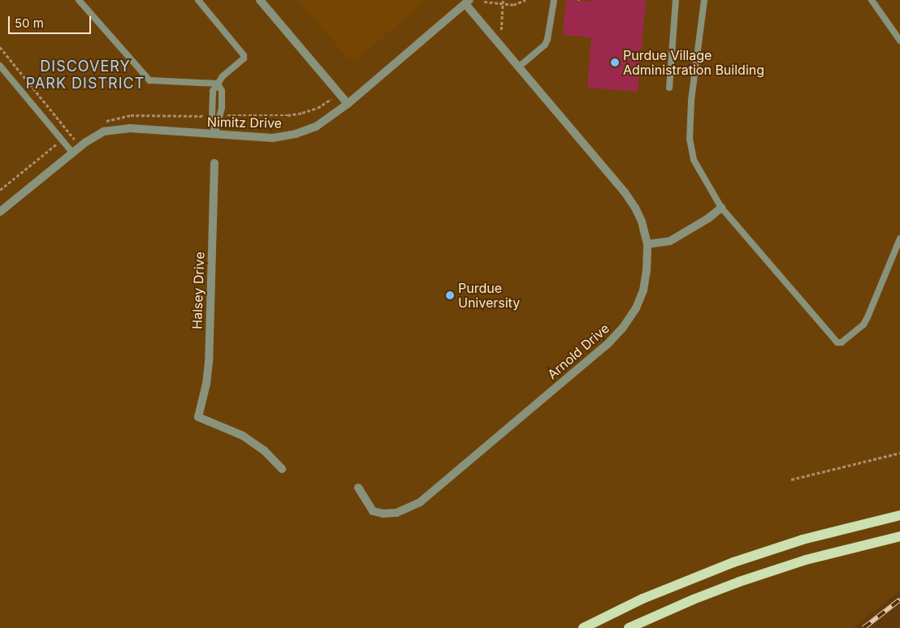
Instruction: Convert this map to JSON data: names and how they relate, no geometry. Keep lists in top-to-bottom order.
{
  "streets": {
    "street": ["Nimitz Drive", "Halsey Drive", "Arnold Drive"]
  },
  "crossings": [
    ["Nimitz Drive", "Arnold Drive"]
  ],
  "districts": ["DISCOVERY PARK DISTRICT"],
  "places": ["Purdue Village Administration Building", "Purdue University"],
  "scale_bar": "50 m"
}
